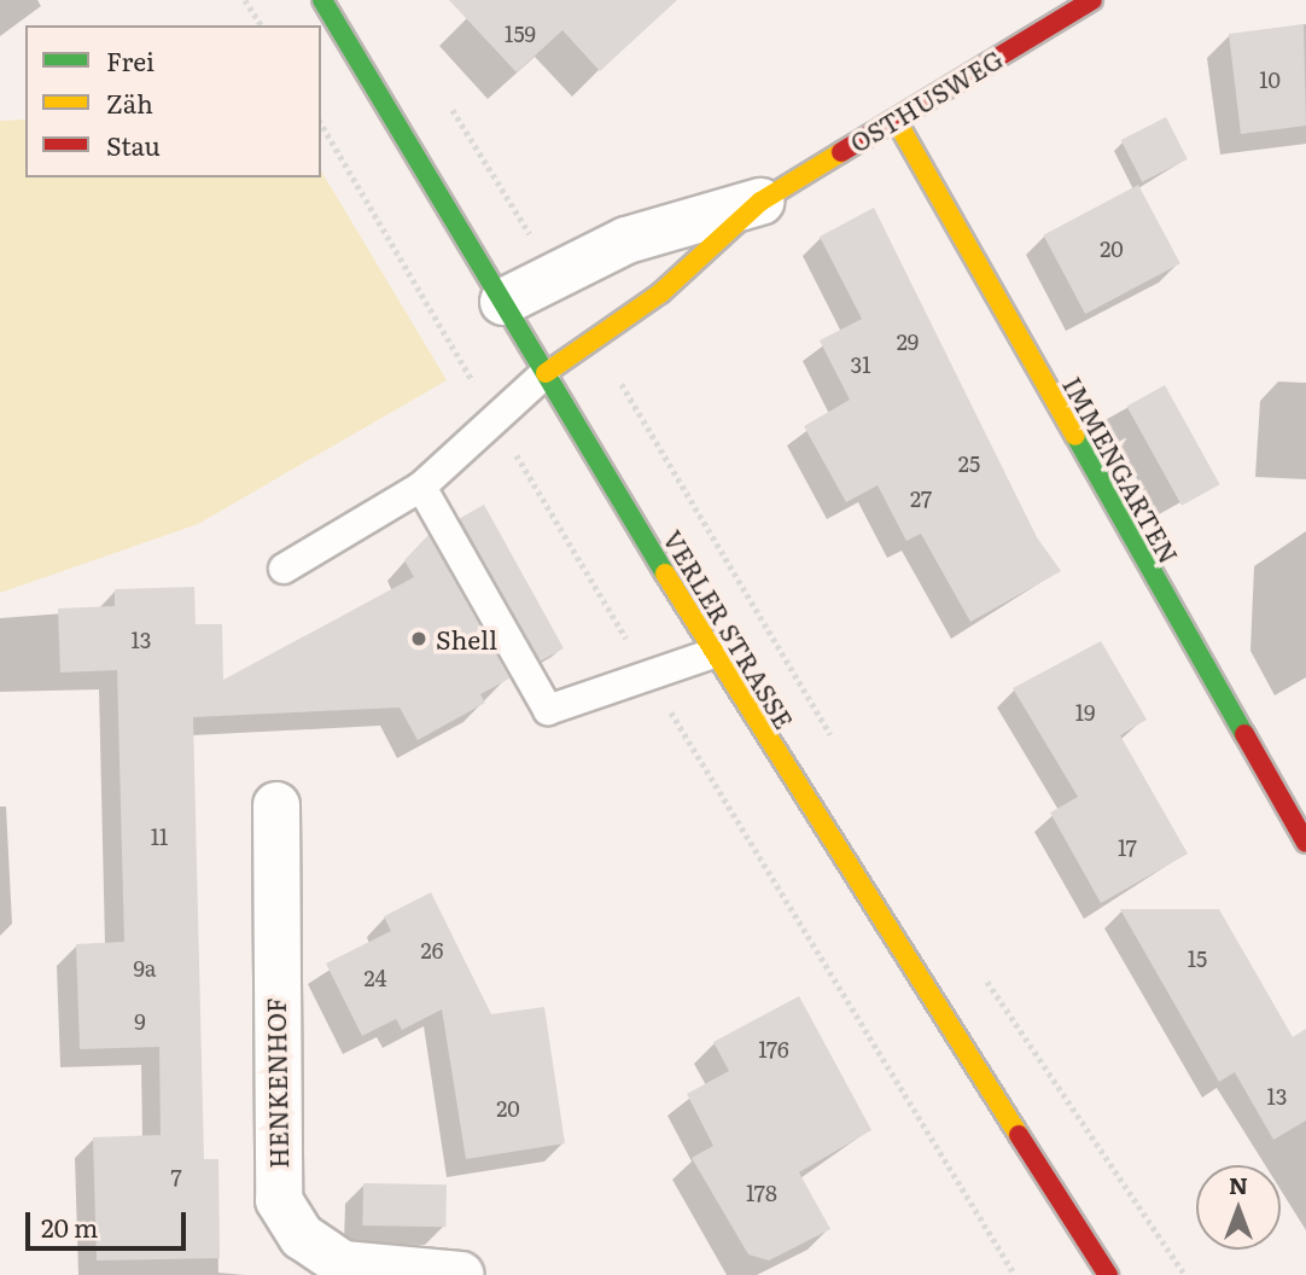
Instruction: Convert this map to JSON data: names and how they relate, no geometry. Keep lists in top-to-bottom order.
{
  "streets": {
    "street": [
      "OSTHUSWEG",
      "IMMENGARTEN",
      "VERLER STRASSE",
      "HENKENHOF"
    ]
  },
  "crossings": [
    ["OSTHUSWEG", "IMMENGARTEN"],
    ["OSTHUSWEG", "VERLER STRASSE"]
  ],
  "places": ["Shell"],
  "house_numbers": [
    "159",
    "10",
    "20",
    "29",
    "31",
    "25",
    "27",
    "13",
    "19",
    "11",
    "17",
    "26",
    "15",
    "9a",
    "24",
    "9",
    "176",
    "13",
    "20",
    "7",
    "178"
  ],
  "legend": ["Frei", "Zäh", "Stau"],
  "scale_bar": "20 m",
  "north": "top"
}
